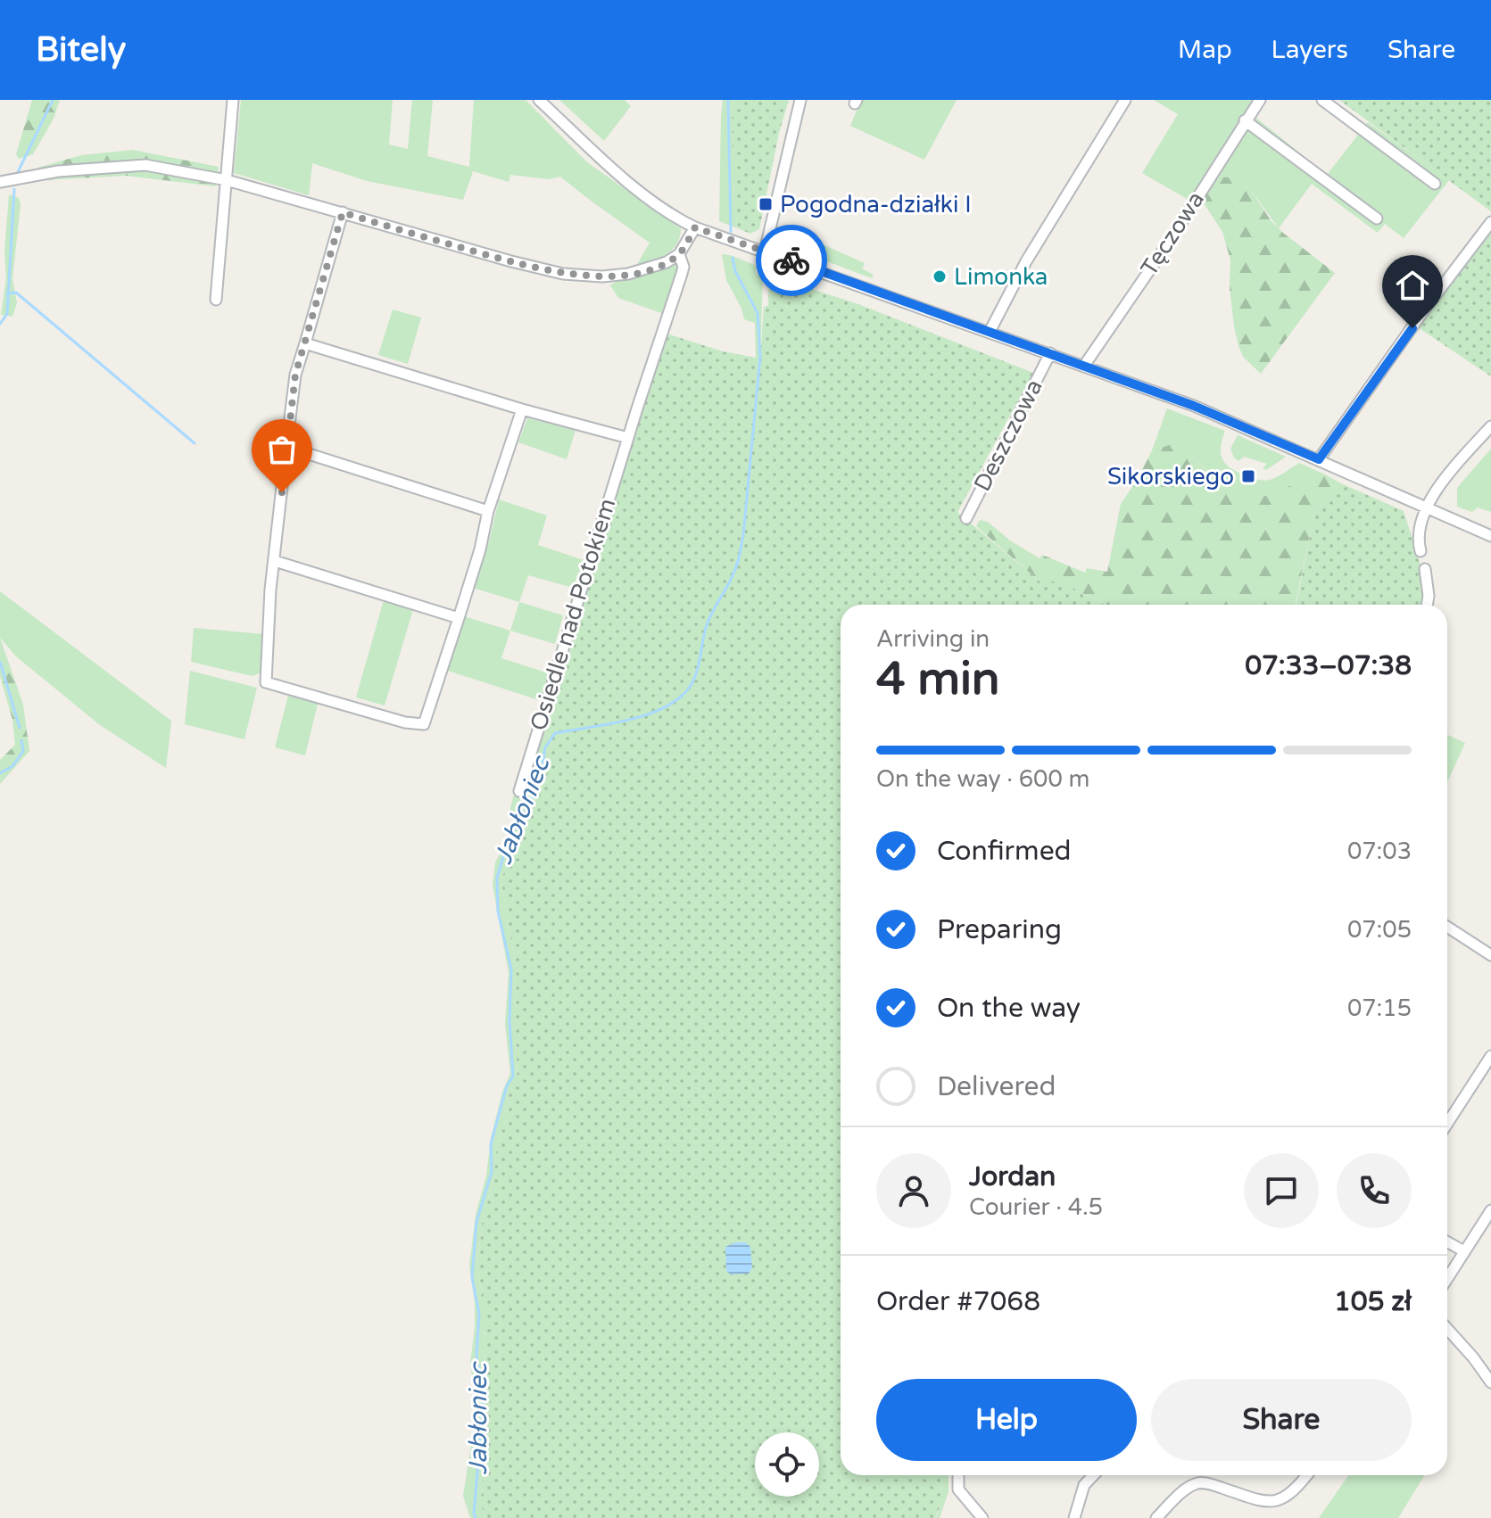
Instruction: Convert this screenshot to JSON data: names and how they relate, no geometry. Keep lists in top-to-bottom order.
{
  "streets": {
    "street": ["Tęczowa", "Deszczowa", "Osiedle nad Potokiem"]
  },
  "water": ["Jabłoniec"],
  "places": {
    "transit": ["Pogodna-działki I", "Sikorskiego"],
    "other": ["Limonka"]
  },
  "page": {
    "header": "Bitely",
    "nav": ["Map", "Layers", "Share"],
    "heading": ["4 min", "Arriving in", "07:33–07:38"],
    "panel": [
      "Jordan",
      "Courier · 4.5",
      "Order #7068",
      "105 zł"
    ],
    "bar": "On the way · 600 m",
    "list": [
      ["Confirmed", "07:03"],
      ["Preparing", "07:05"],
      ["On the way", "07:15"],
      "Delivered"
    ],
    "buttons": ["Help", "Share"]
  }
}
